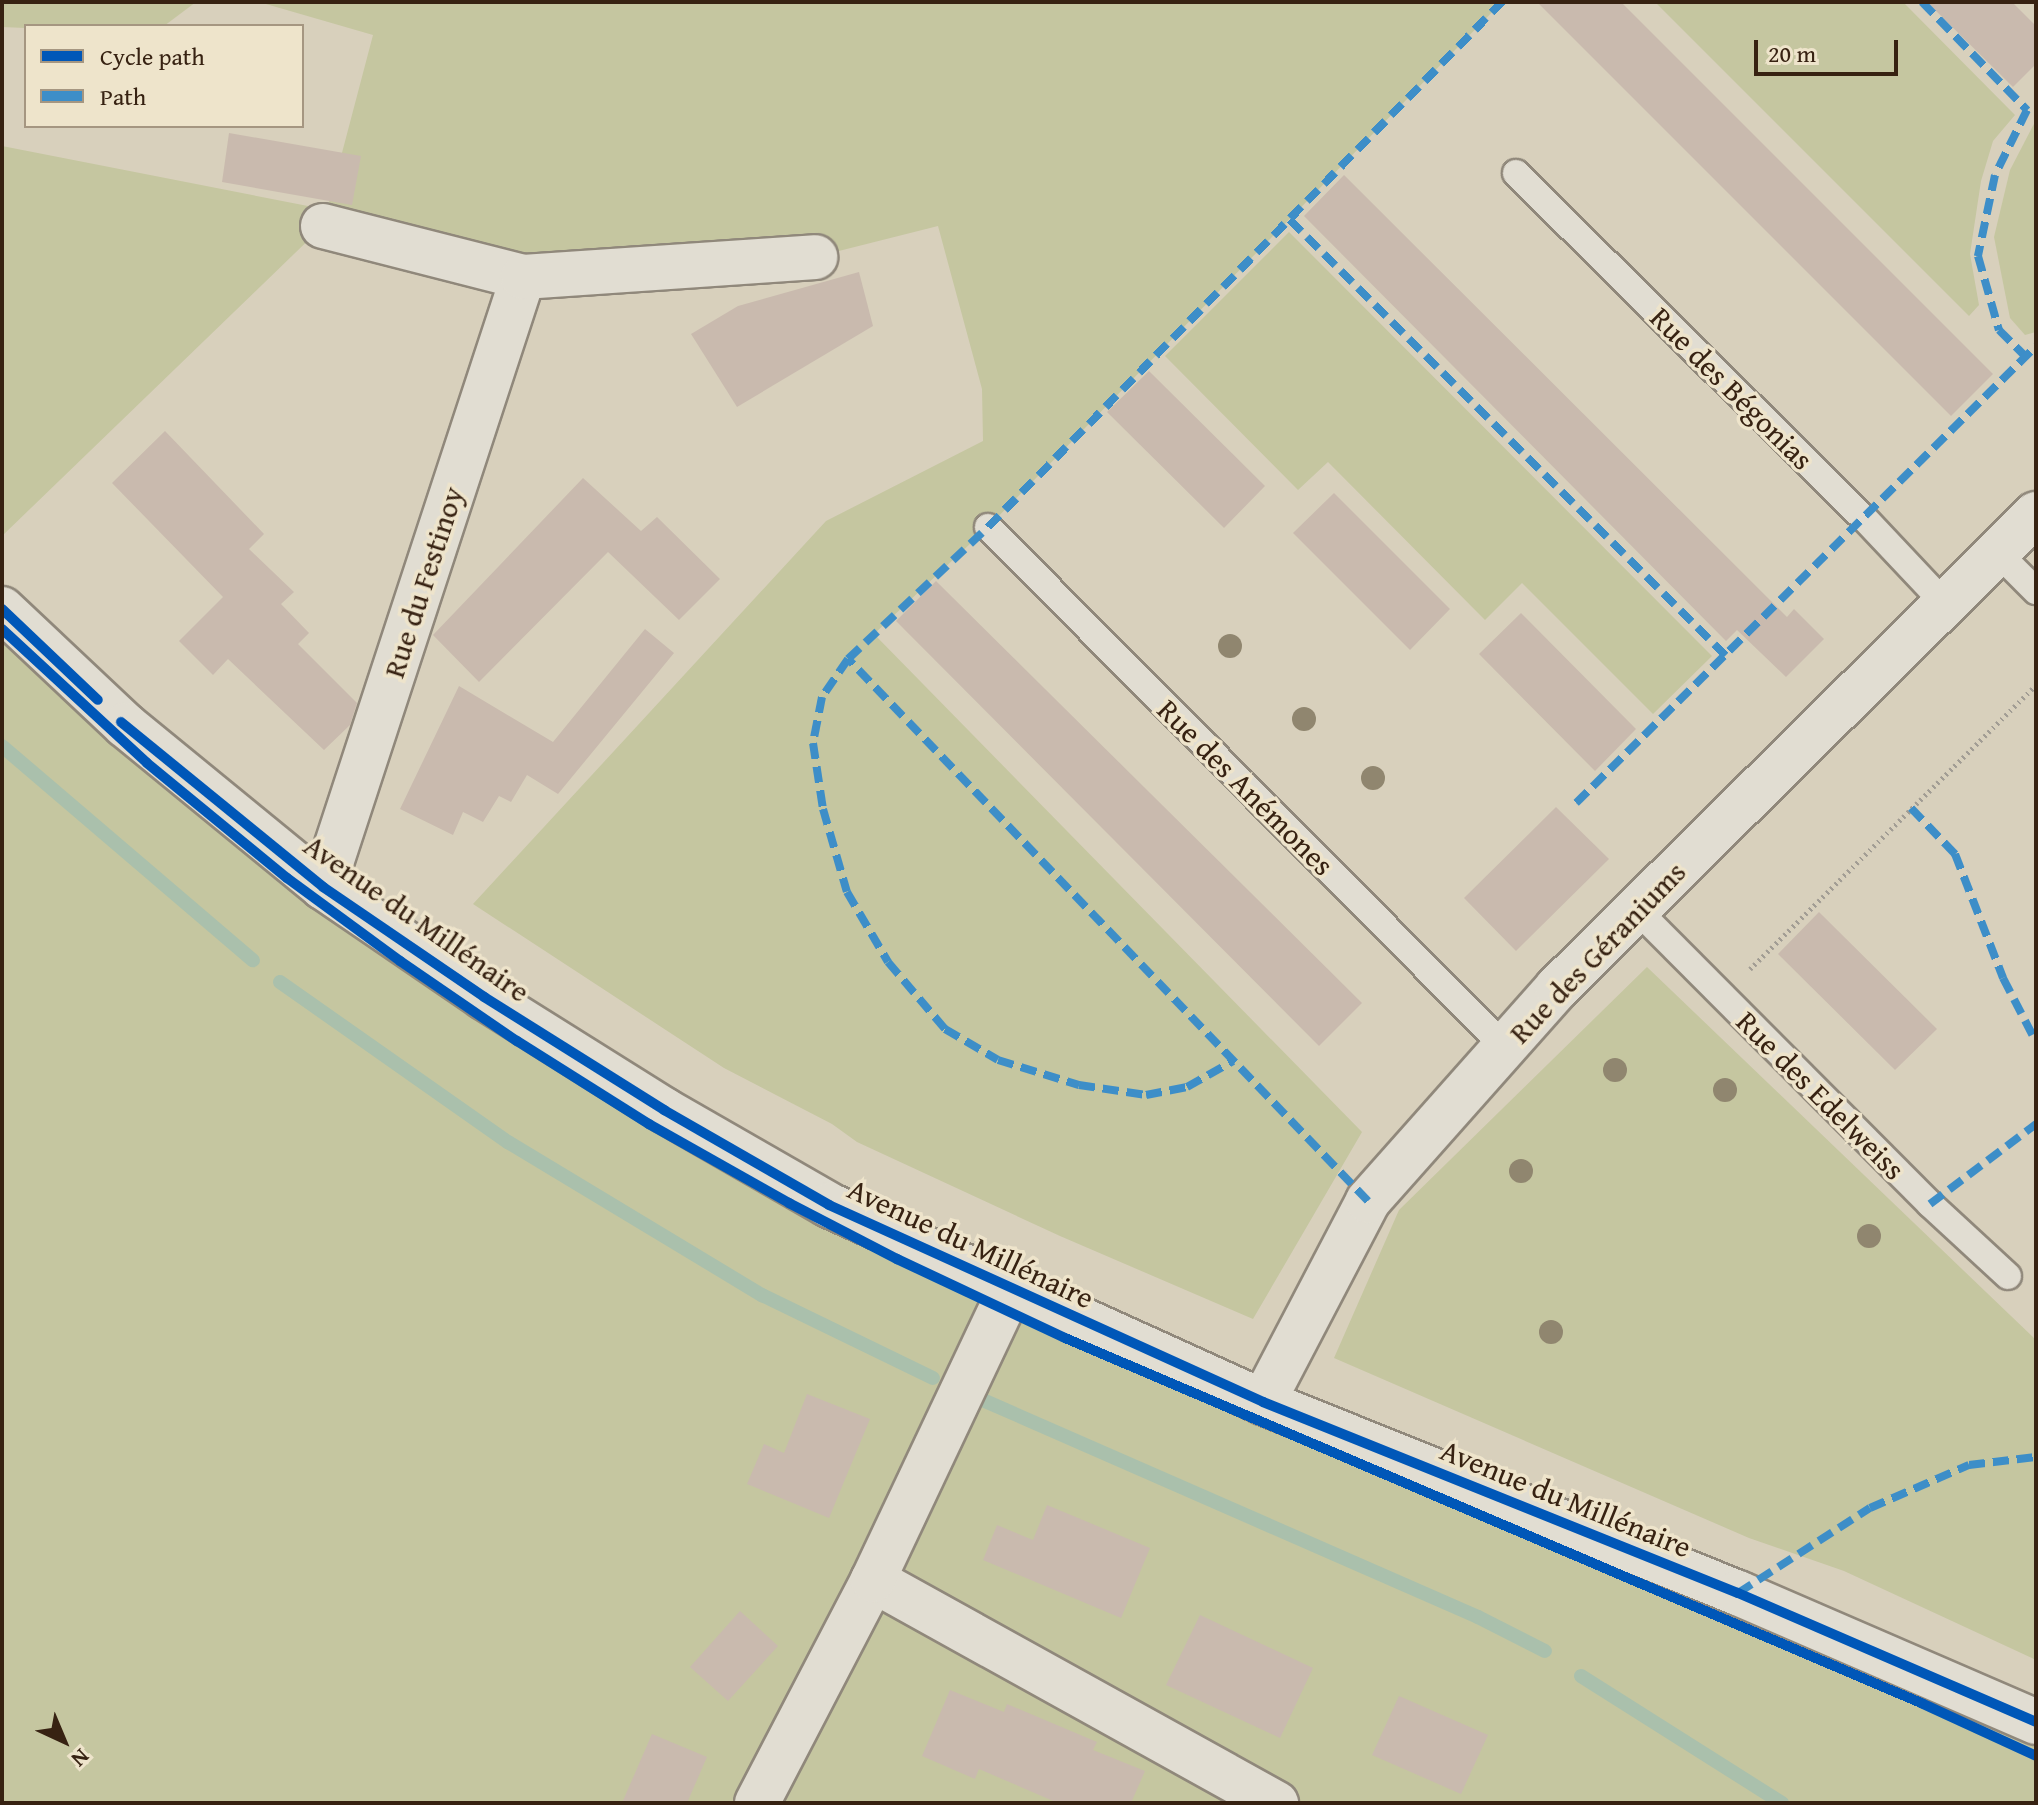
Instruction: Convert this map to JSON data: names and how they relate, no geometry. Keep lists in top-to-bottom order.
{
  "streets": {
    "street": ["Rue du Festinoy", "Avenue du Millénaire", "Rue des Géraniums"],
    "lane": ["Rue des Bégonias", "Rue des Anémones", "Rue des Edelweiss"]
  },
  "crossings": [
    ["Rue des Bégonias", "Rue des Géraniums"],
    ["Rue du Festinoy", "Avenue du Millénaire"],
    ["Rue des Anémones", "Rue des Géraniums"],
    ["Avenue du Millénaire", "Rue des Géraniums"],
    ["Rue des Géraniums", "Rue des Edelweiss"]
  ],
  "legend": ["Cycle path", "Path"],
  "scale_bar": "20 m",
  "north": "bottom right"
}
